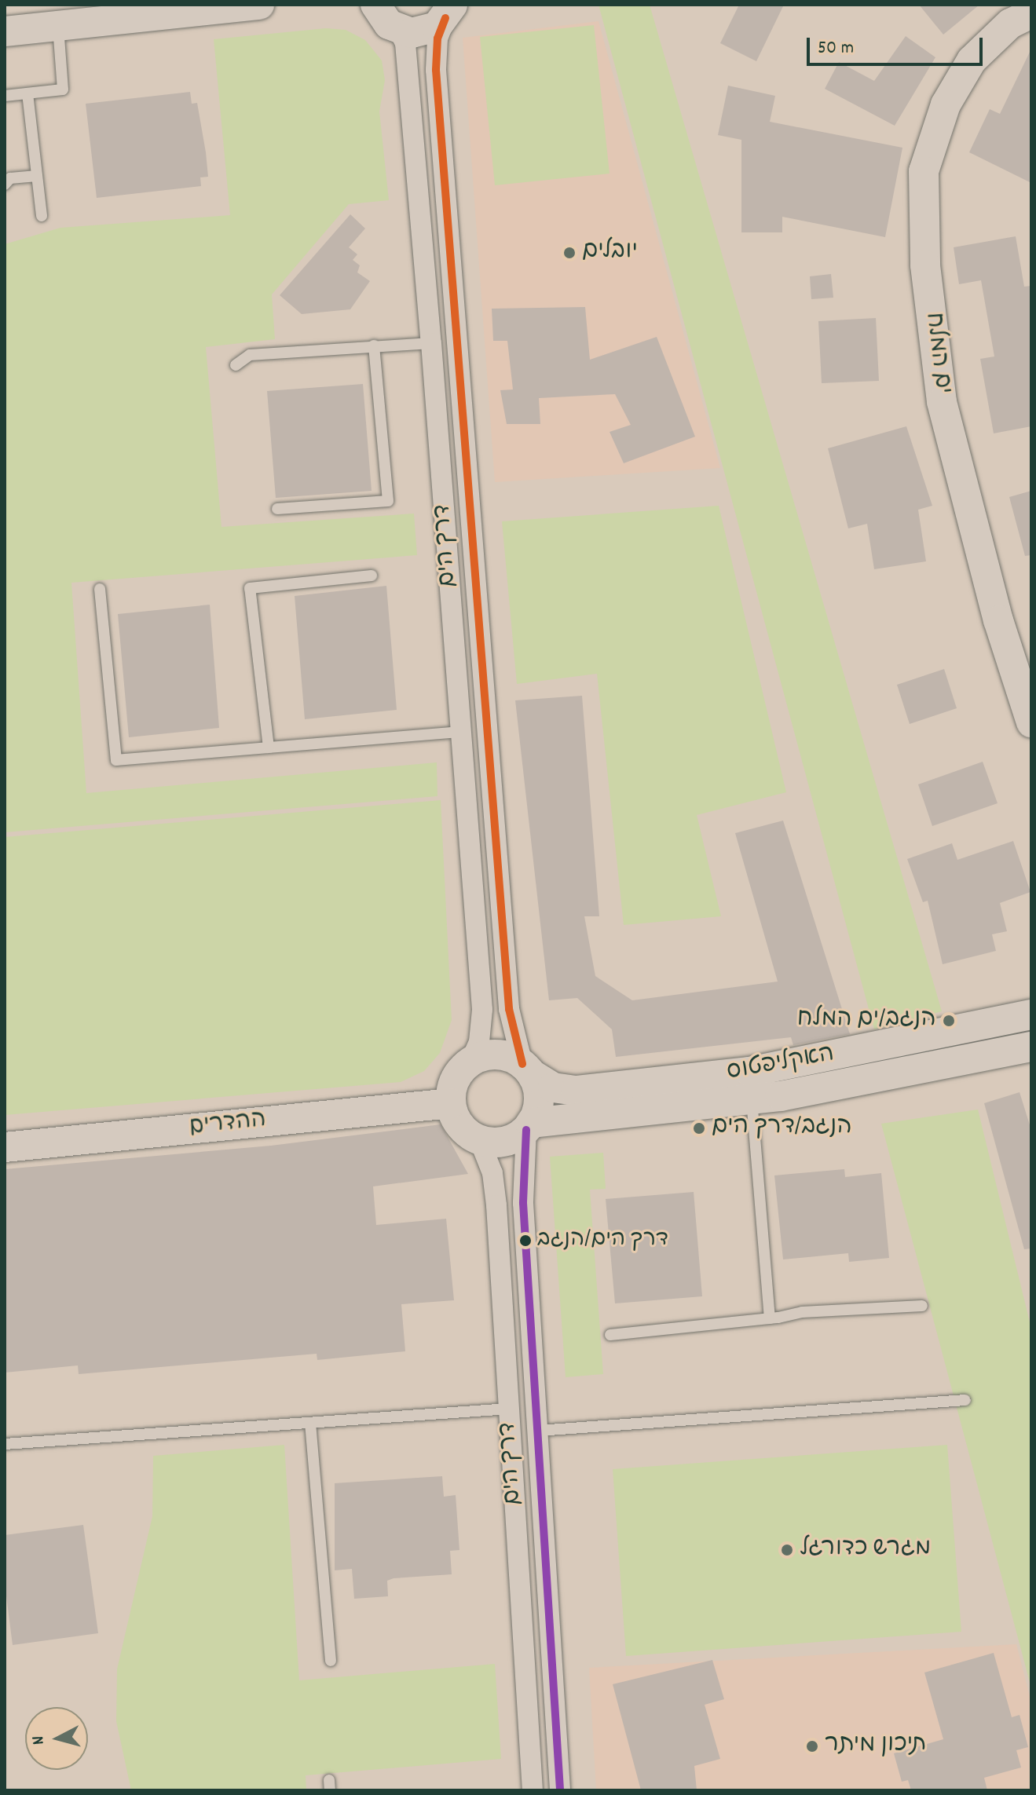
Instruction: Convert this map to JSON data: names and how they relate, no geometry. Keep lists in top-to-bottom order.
{
  "streets": {
    "street": [
      "ים המלח",
      "דרך הים",
      "האקליפטוס",
      "ההדרים"
    ]
  },
  "crossings": [
    ["דרך הים", "האקליפטוס"],
    ["דרך הים", "ההדרים"],
    ["האקליפטוס", "ההדרים"]
  ],
  "places": [
    "יובלים",
    "הנגב/ים המלח",
    "הנגב/דרך הים",
    "דרך הים/הנגב",
    "מגרש כדורגל",
    "תיכון מיתר"
  ],
  "scale_bar": "50 m",
  "north": "left"
}
